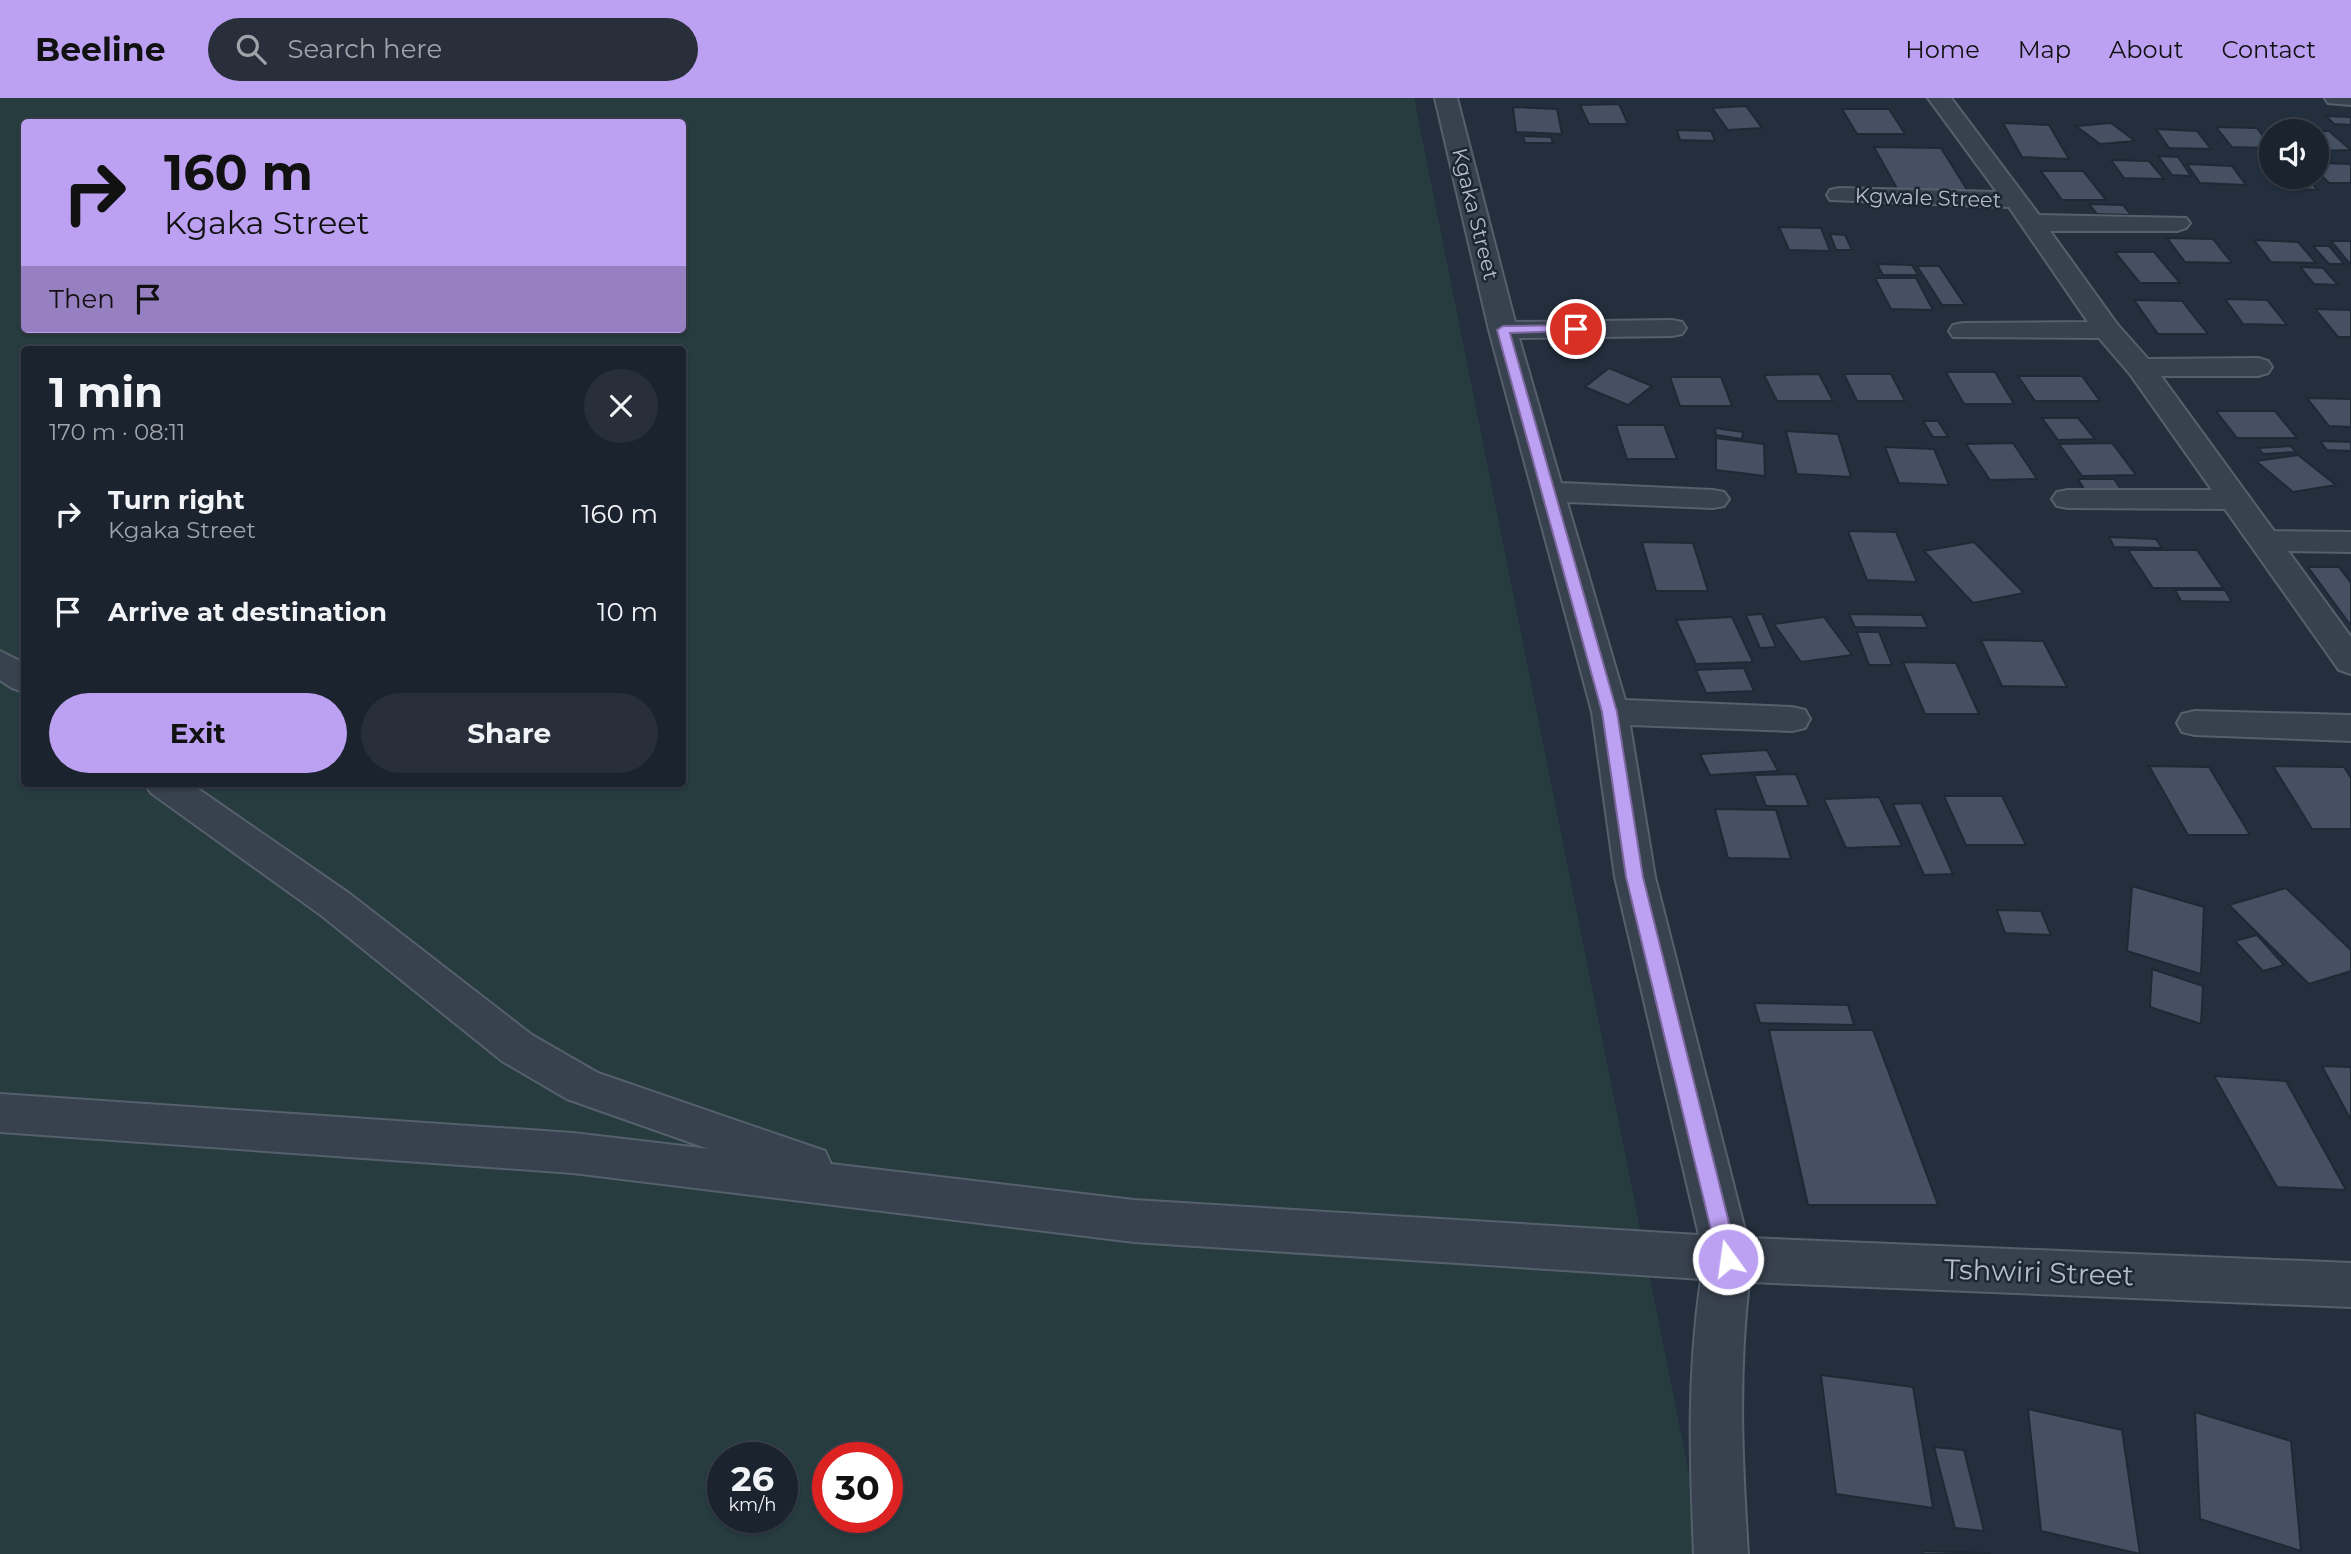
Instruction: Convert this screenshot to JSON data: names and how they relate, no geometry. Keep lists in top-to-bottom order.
{
  "streets": {
    "street": ["Kgwale Street", "Kgaka Street", "Tshwiri Street"]
  },
  "crossings": [
    ["Kgaka Street", "Tshwiri Street"]
  ],
  "page": {
    "header": "Beeline",
    "search": "Search here",
    "nav": [
      "Home",
      "Map",
      "About",
      "Contact"
    ],
    "turn": ["160 m", "Kgaka Street"],
    "then": "Then",
    "heading": ["1 min", "170 m · 08:11"],
    "list": [
      {
        "name": "Turn right",
        "note": "Kgaka Street",
        "value": "160 m"
      },
      {
        "name": "Arrive at destination",
        "value": "10 m"
      }
    ],
    "buttons": ["Exit", "Share"],
    "speed": "26 km/h",
    "limit": "30"
  }
}
